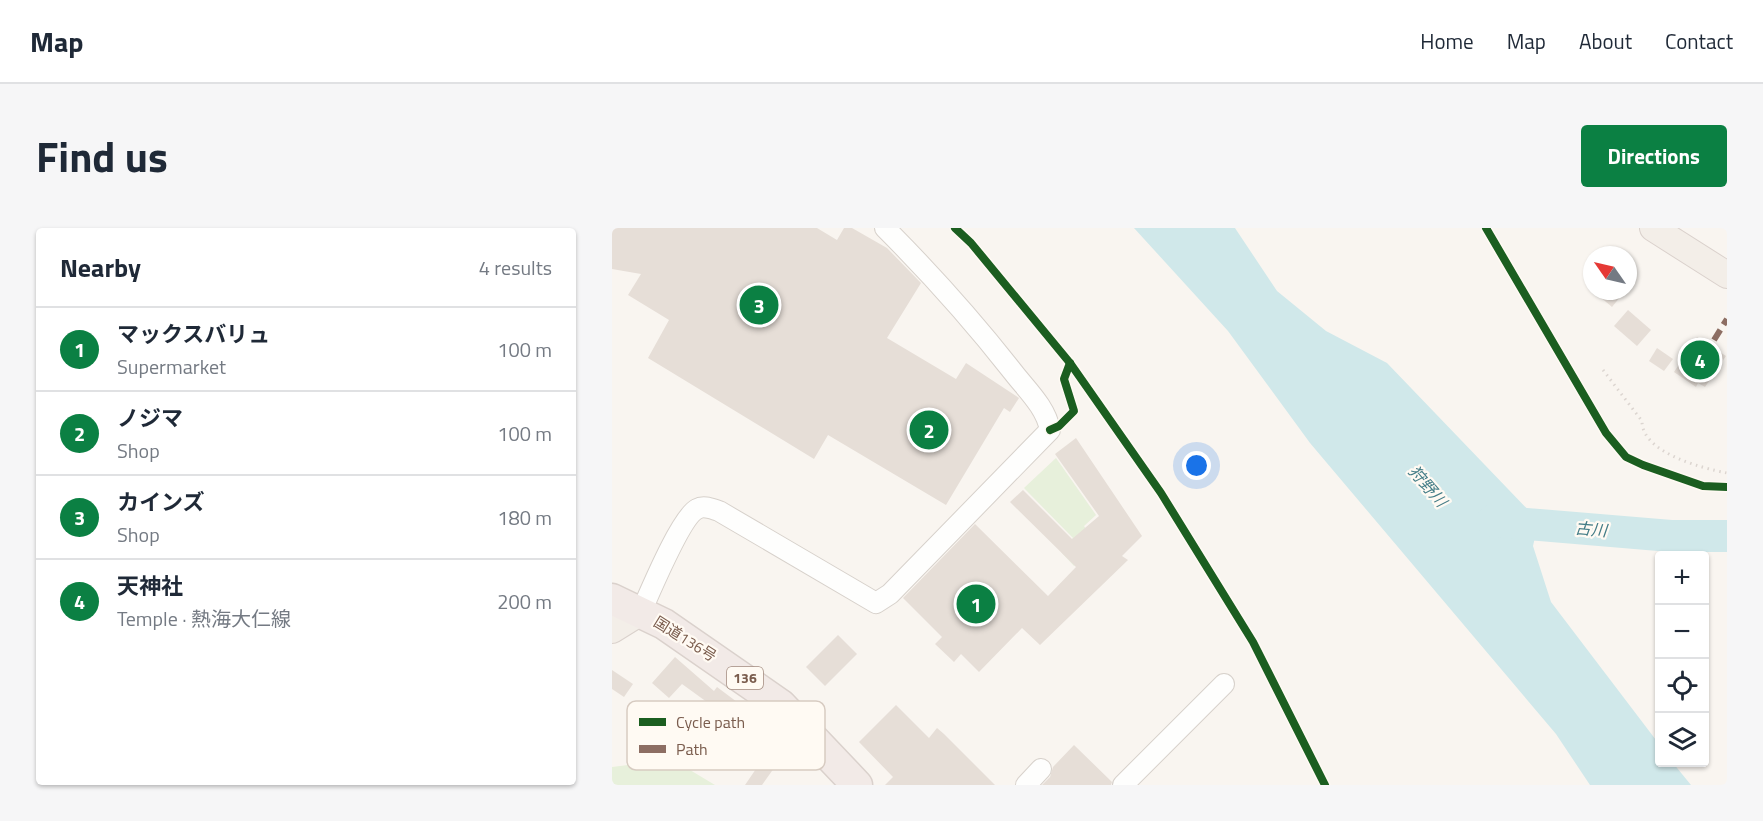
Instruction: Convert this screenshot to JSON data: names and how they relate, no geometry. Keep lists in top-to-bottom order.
{
  "streets": {
    "highway": ["国道136号", "136"]
  },
  "water": ["狩野川", "古川"],
  "legend": ["Cycle path", "Path"],
  "north": "top left",
  "page": {
    "header": "Map",
    "nav": [
      "Home",
      "Map",
      "About",
      "Contact"
    ],
    "title": "Find us",
    "buttons": "Directions",
    "heading": ["Nearby", "4 results"],
    "pins": [
      "3",
      "4",
      "2",
      "1"
    ],
    "list": [
      {
        "mark": "1",
        "name": "マックスバリュ",
        "note": "Supermarket",
        "value": "100 m"
      },
      {
        "mark": "2",
        "name": "ノジマ",
        "note": "Shop",
        "value": "100 m"
      },
      {
        "mark": "3",
        "name": "カインズ",
        "note": "Shop",
        "value": "180 m"
      },
      {
        "mark": "4",
        "name": "天神社",
        "note": "Temple · 熱海大仁線",
        "value": "200 m"
      }
    ],
    "map_buttons": ["+", "−"]
  }
}
